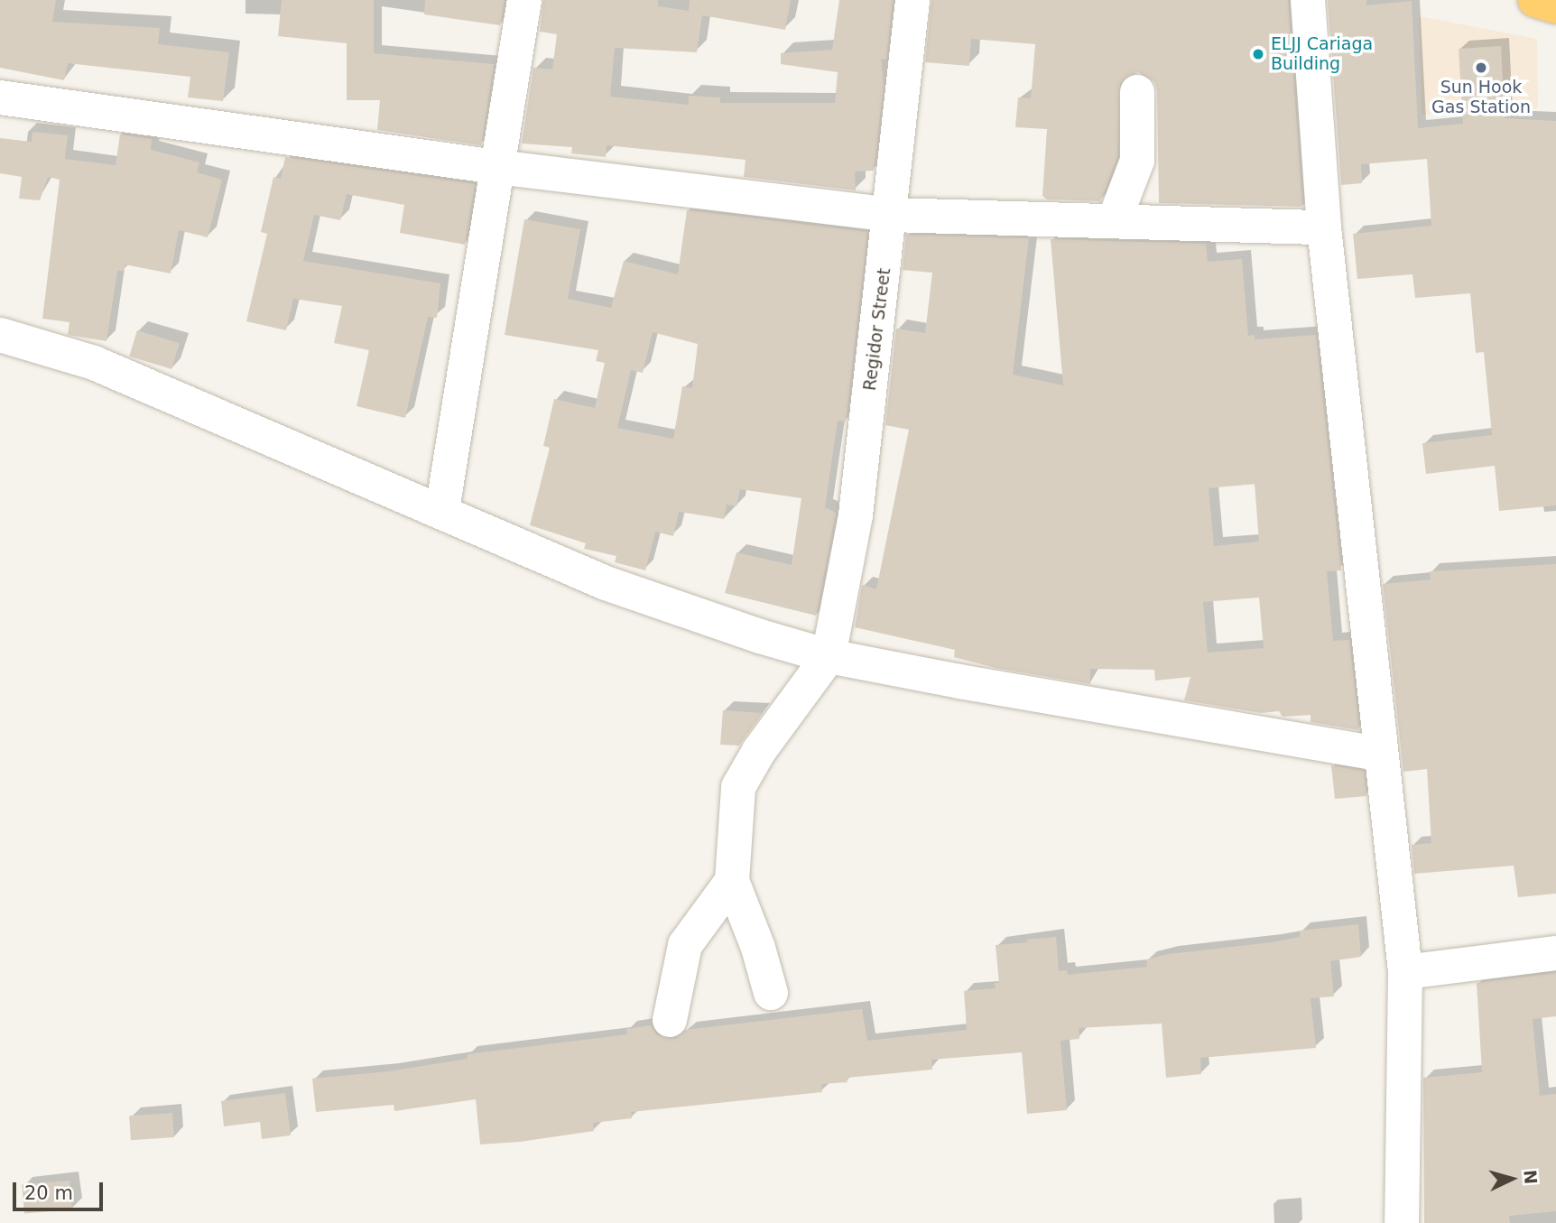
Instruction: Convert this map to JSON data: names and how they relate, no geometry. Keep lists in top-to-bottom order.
{
  "streets": {
    "street": ["Regidor Street"]
  },
  "places": ["ELJJ Cariaga Building", "Sun Hook Gas Station"],
  "scale_bar": "20 m",
  "north": "right"
}
